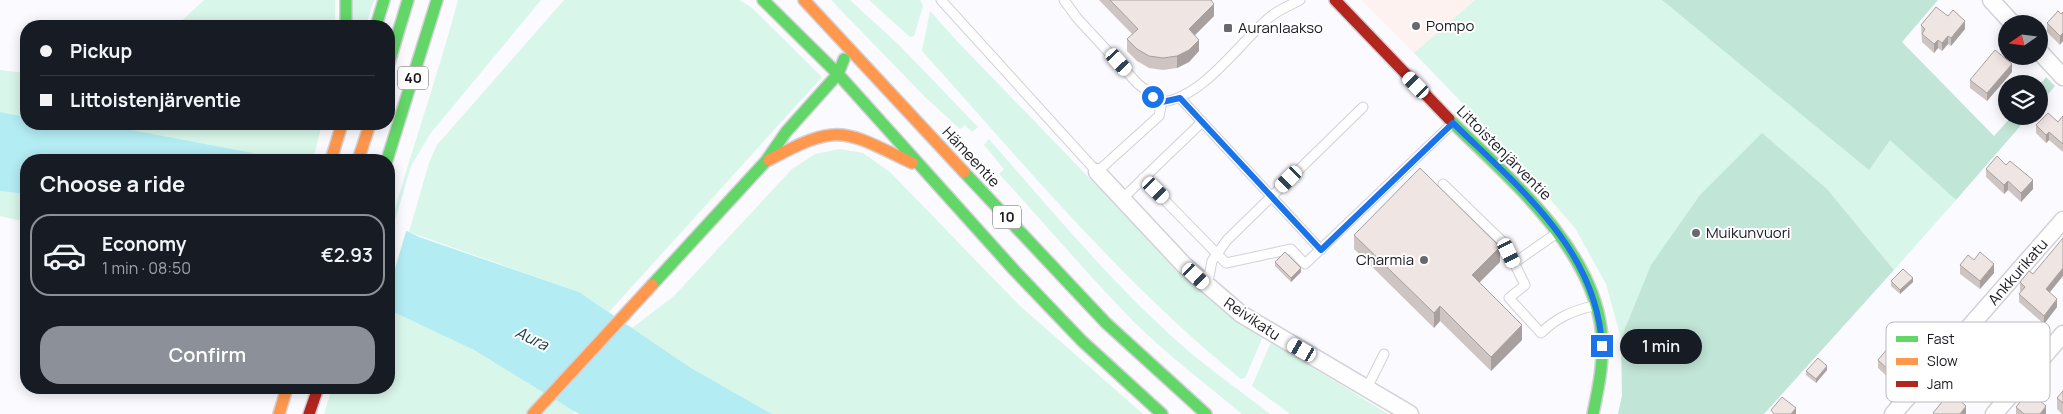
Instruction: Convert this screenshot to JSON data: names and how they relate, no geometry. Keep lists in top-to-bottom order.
{
  "streets": {
    "main road": [
      "40",
      "Littoistenjärventie",
      "Hämeentie",
      "10"
    ],
    "street": ["Ankkurikatu", "Reivikatu"]
  },
  "water": ["Aura"],
  "places": {
    "other": ["Pompo", "Muikunvuori", "Charmia"],
    "transit": ["Auranlaakso"]
  },
  "legend": ["Fast", "Slow", "Jam"],
  "north": "left",
  "page": {
    "banner": ["Pickup", "Littoistenjärventie"],
    "heading": "Choose a ride",
    "list": [
      {
        "name": "Economy",
        "note": "1 min · 08:50",
        "value": "€2.93"
      }
    ],
    "buttons": "Confirm",
    "bubble": "1 min"
  }
}
